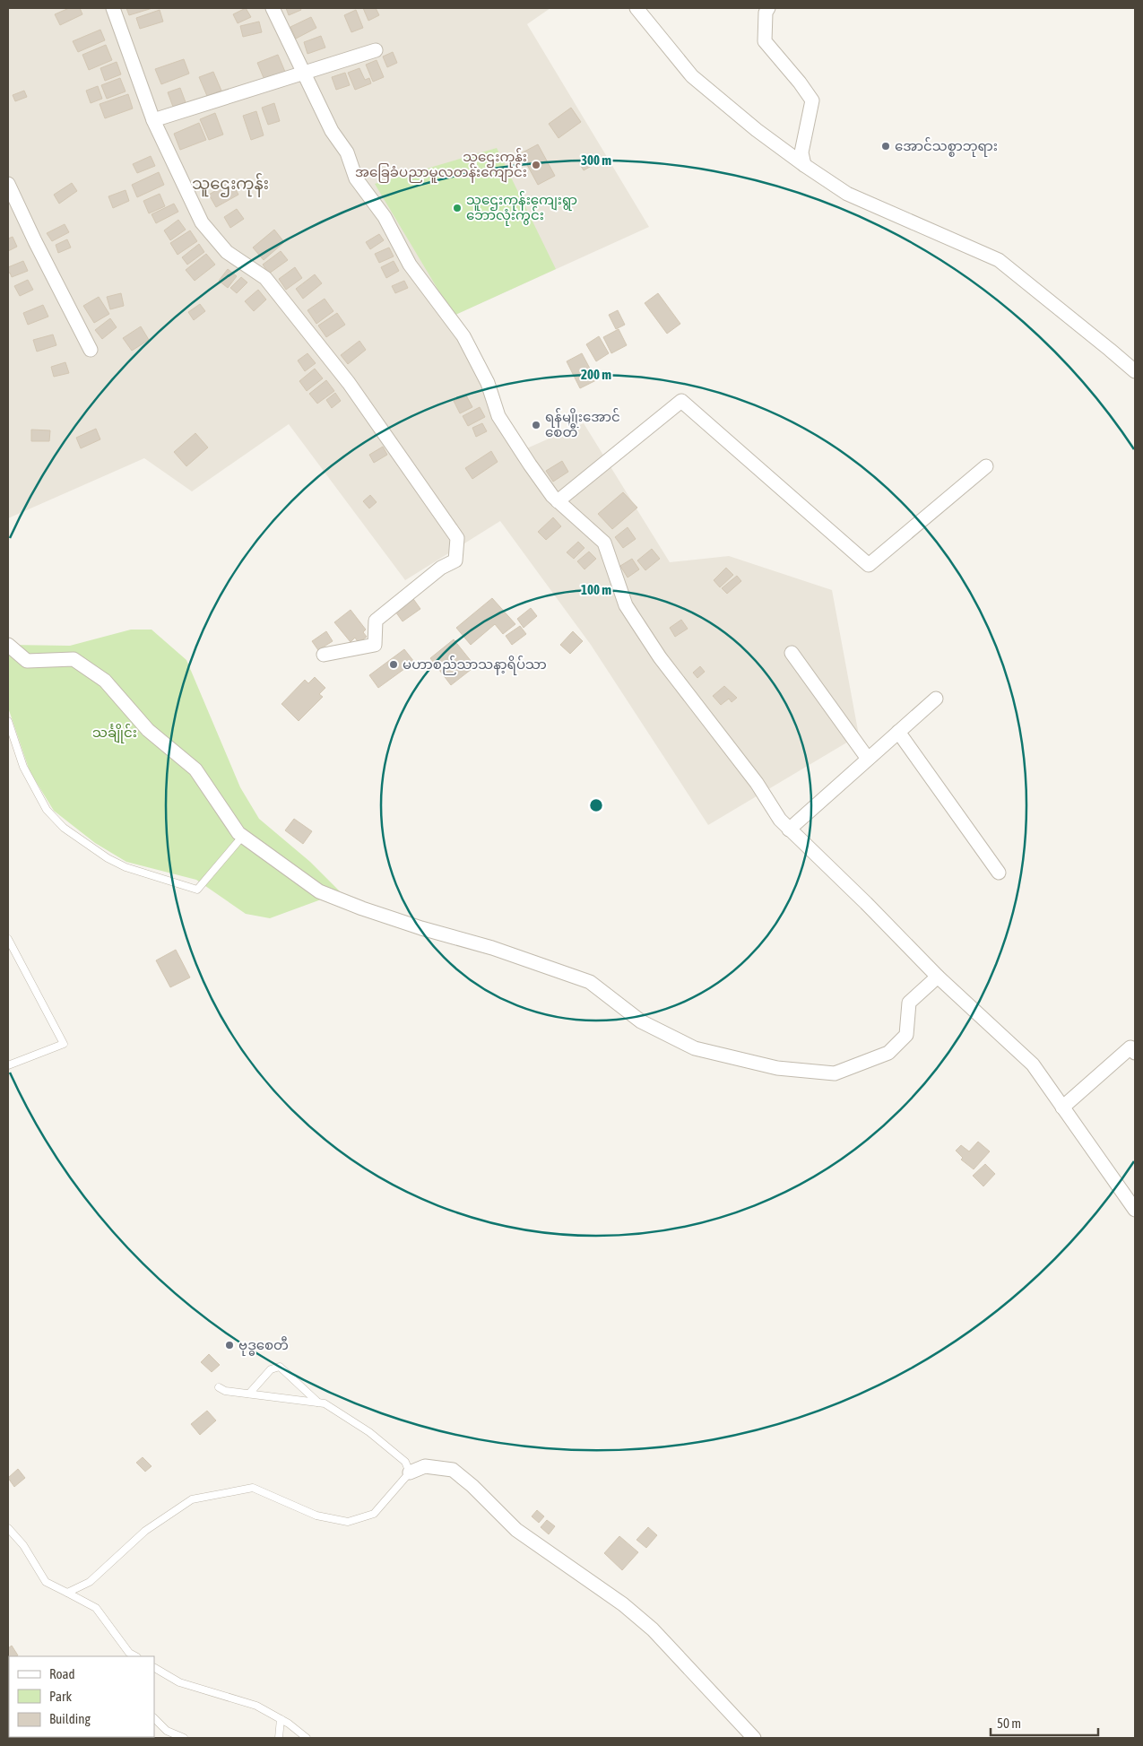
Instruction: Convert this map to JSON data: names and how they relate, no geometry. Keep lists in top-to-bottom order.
{
  "districts": ["သူဌေးကုန်း"],
  "parks": ["သင်္ချိုင်း"],
  "places": [
    "အောင်သစ္စာဘုရား",
    "သူဌေးကုန်း အခြေခံပညာမူလတန်းကျောင်း",
    "သူဌေးကုန်းကျေးရွာ ဘောလုံးကွင်း",
    "ရန်မျိုးအောင် စေတီ",
    "မဟာစည်သာသနာ့ရိပ်သာ",
    "ဗုဒ္ဓစေတီ"
  ],
  "legend": ["Road", "Park", "Building"],
  "scale_bar": "50 m",
  "rings": ["300 m", "200 m", "100 m"]
}
